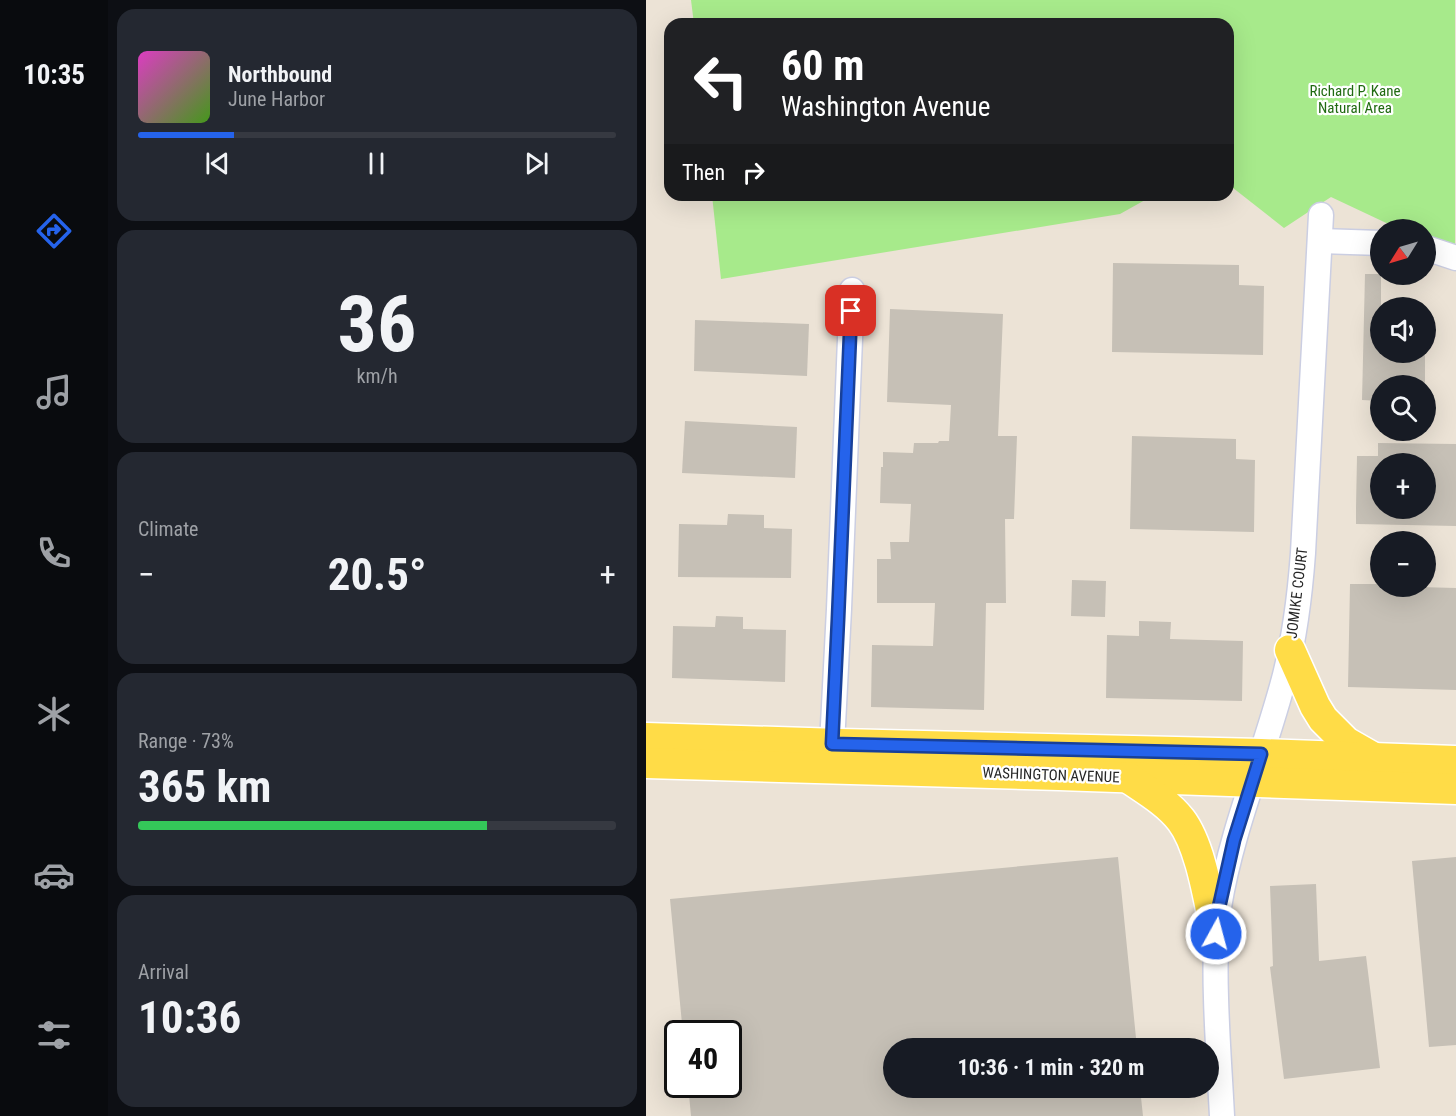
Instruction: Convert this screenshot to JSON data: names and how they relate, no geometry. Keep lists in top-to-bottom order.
{
  "streets": {
    "main road": ["WASHINGTON AVENUE"],
    "street": ["JOMIKE COURT"]
  },
  "crossings": [
    ["JOMIKE COURT", "WASHINGTON AVENUE"]
  ],
  "parks": ["Richard P. Kane Natural Area"],
  "north": "bottom left",
  "page": {
    "tabs": "10:35",
    "turn": ["60 m", "Washington Avenue"],
    "song": ["Northbound", "June Harbor"],
    "then": "Then",
    "map_buttons": ["+", "−"],
    "tile": [
      ["36", "km/h"],
      "Climate",
      ["Range · 73%", "365 km"],
      ["Arrival", "10:36"]
    ],
    "heat": ["−", "20.5°", "+"],
    "limit": "40",
    "trip": "10:36 · 1 min · 320 m"
  }
}
